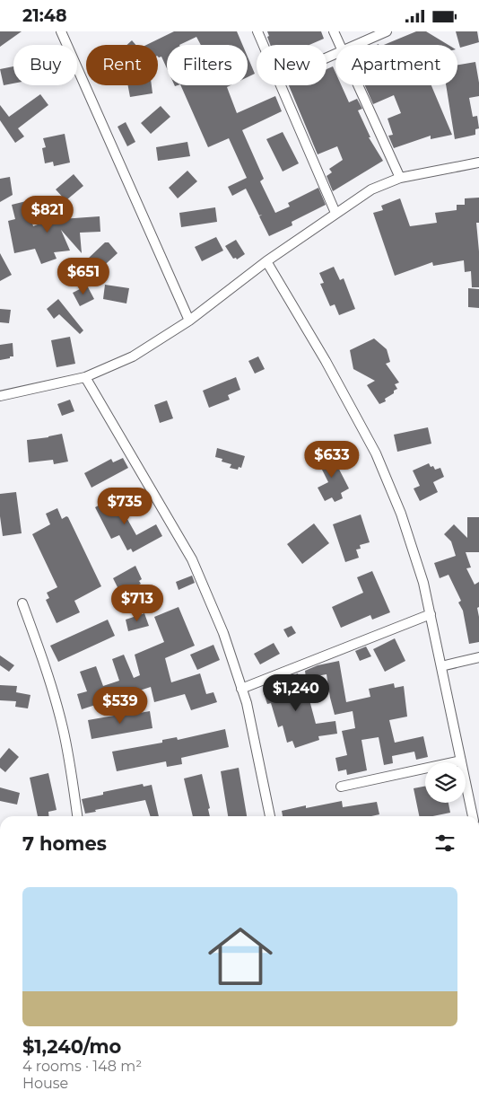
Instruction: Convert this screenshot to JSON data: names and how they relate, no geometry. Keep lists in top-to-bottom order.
{
  "page": {
    "status": "21:48",
    "chip": [
      "Buy",
      "Rent",
      "Filters",
      "New",
      "Apartment"
    ],
    "price": [
      "$821",
      "$651",
      "$633",
      "$735",
      "$713",
      "$1,240",
      "$539"
    ],
    "heading": "7 homes",
    "list": [
      {
        "name": "$1,240/mo",
        "note": "4 rooms · 148 m² · House"
      }
    ]
  }
}
